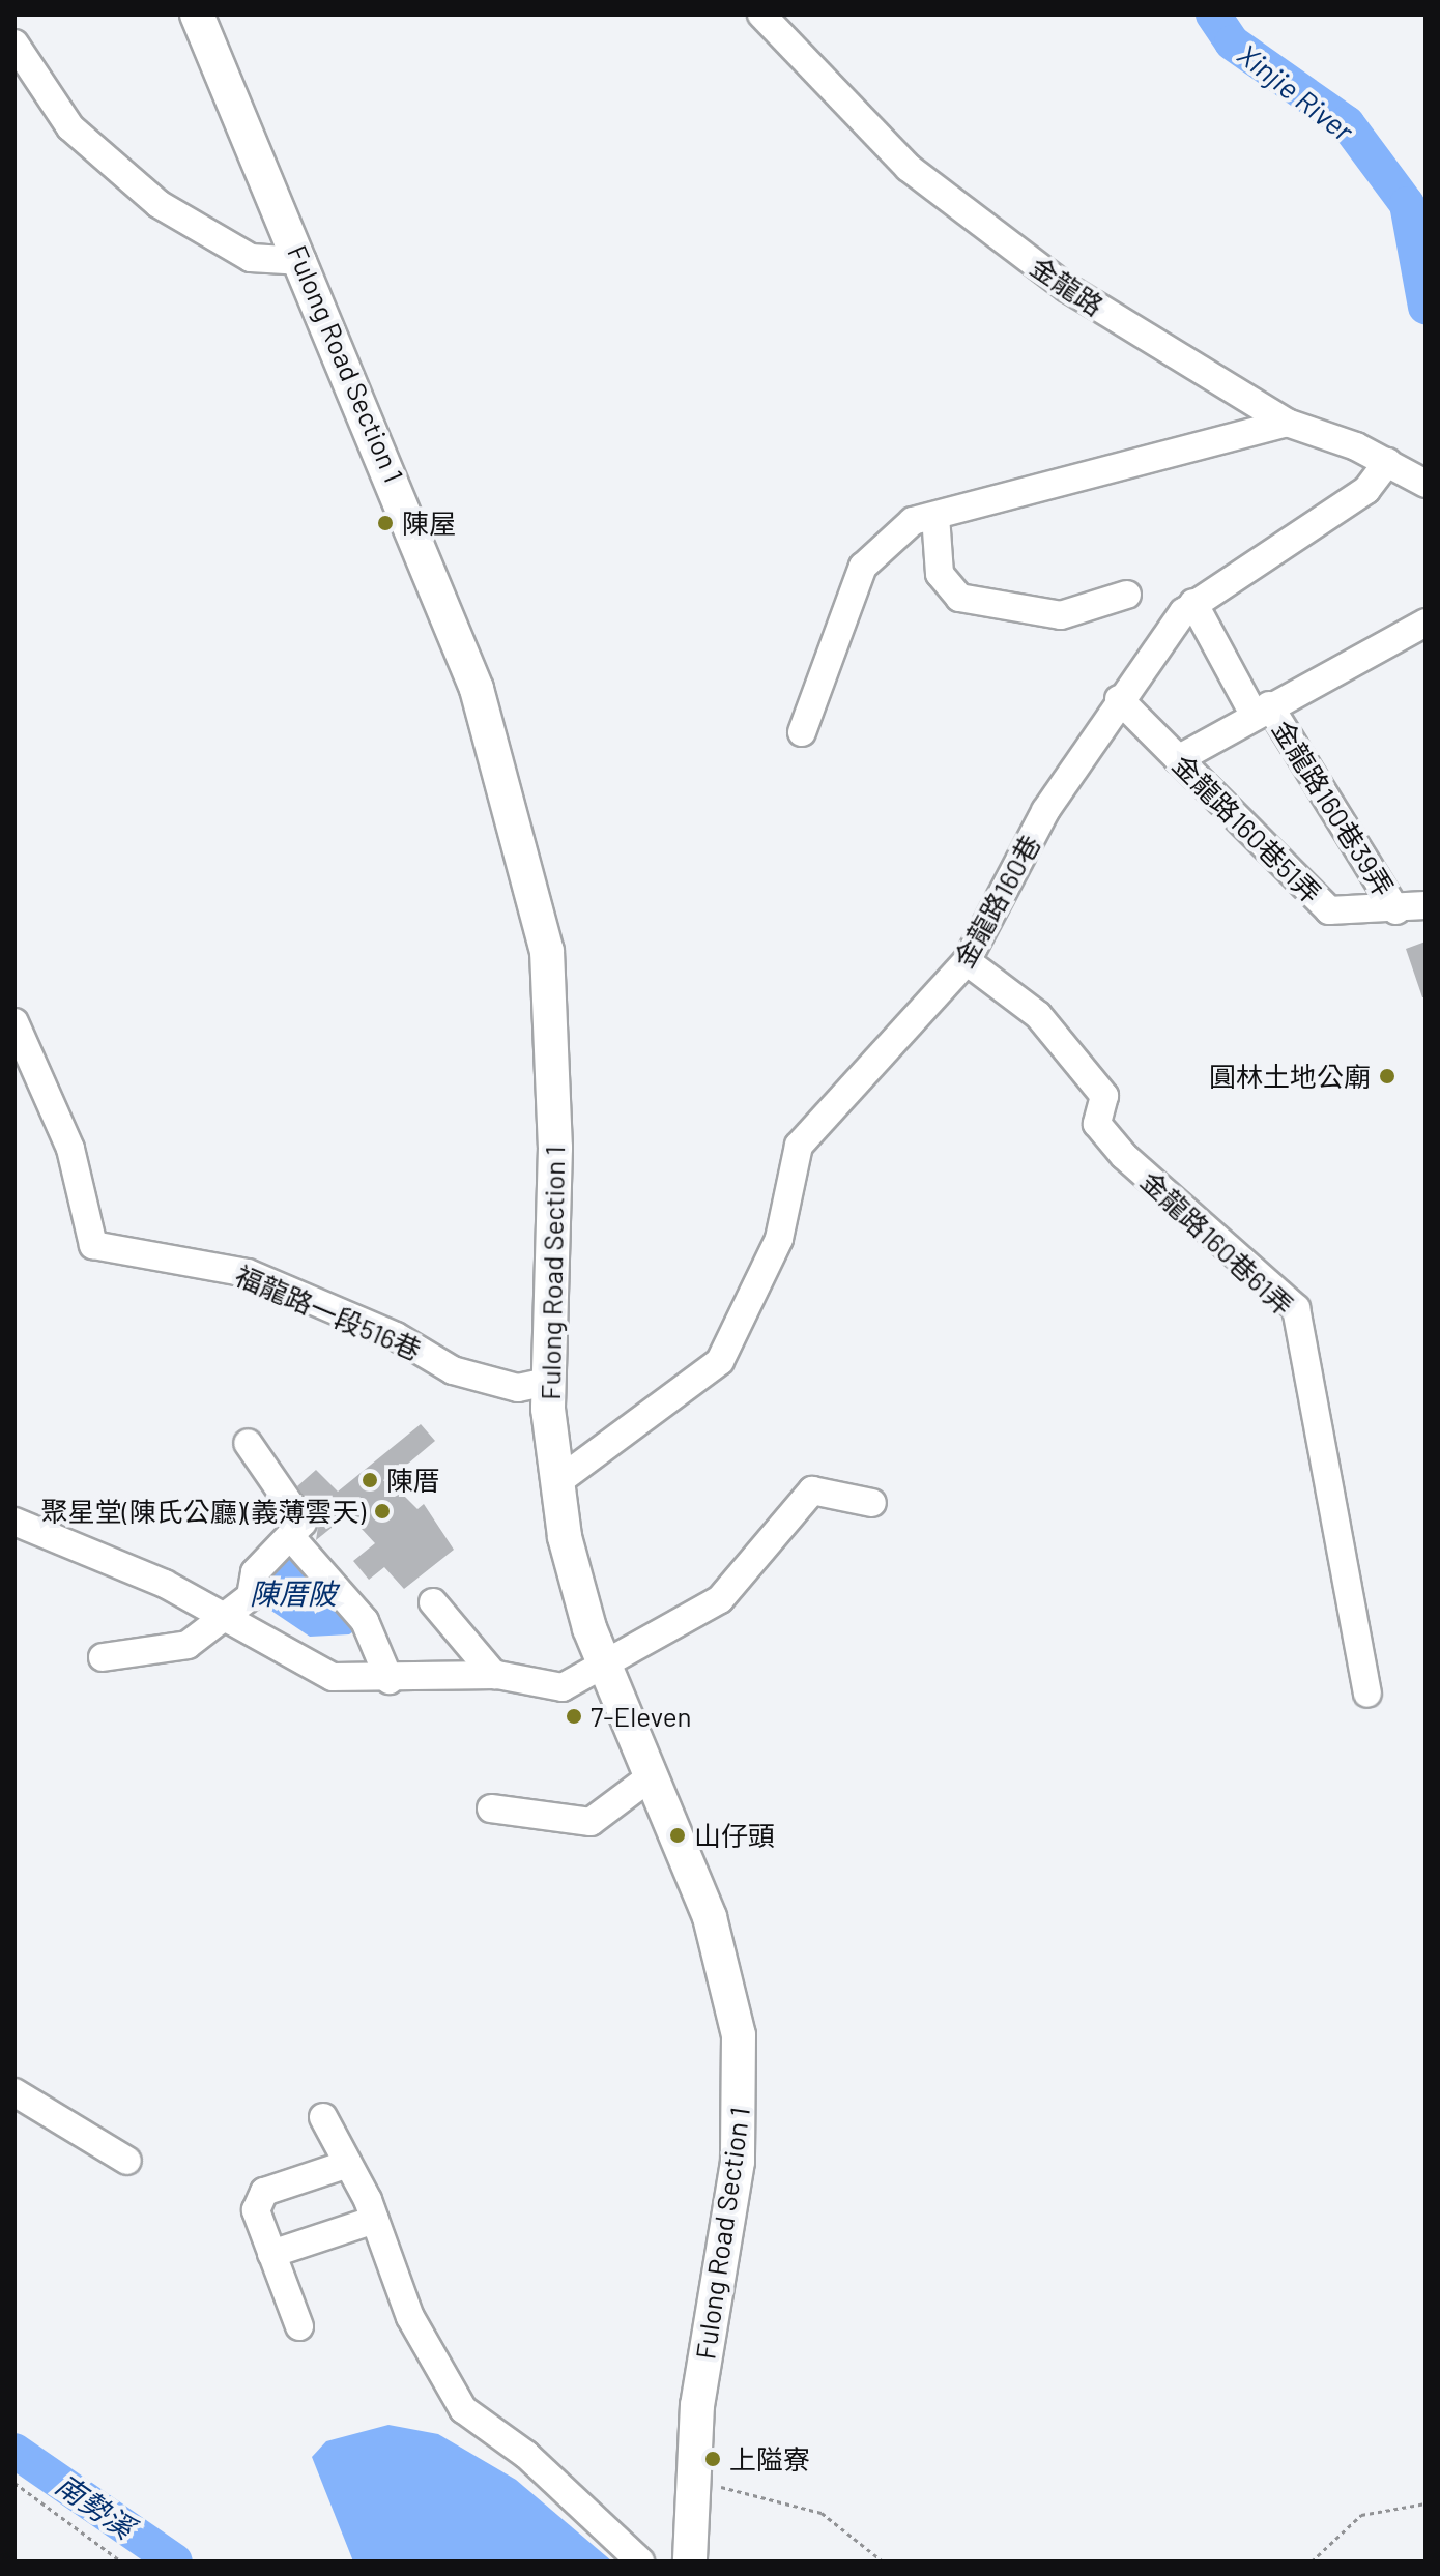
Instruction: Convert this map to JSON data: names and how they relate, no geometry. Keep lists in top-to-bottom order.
{
  "streets": {
    "main road": ["Fulong Road Section 1"],
    "street": [
      "金龍路",
      "金龍路160巷39弄",
      "金龍路160巷51弄",
      "金龍路160巷",
      "金龍路160巷61弄",
      "福龍路一段516巷"
    ]
  },
  "crossings": [
    ["金龍路", "金龍路160巷"],
    ["Fulong Road Section 1", "金龍路160巷"],
    ["Fulong Road Section 1", "福龍路一段516巷"],
    ["金龍路160巷39弄", "金龍路160巷51弄"],
    ["金龍路160巷39弄", "金龍路160巷"],
    ["金龍路160巷51弄", "金龍路160巷"],
    ["金龍路160巷", "金龍路160巷61弄"]
  ],
  "water": ["Xinjie River", "陳厝陂", "南勢溪"],
  "places": [
    "陳屋",
    "圓林土地公廟",
    "陳厝",
    "聚星堂(陳氏公廳)(義薄雲天)",
    "7-Eleven",
    "山仔頭",
    "上隘寮"
  ]
}
